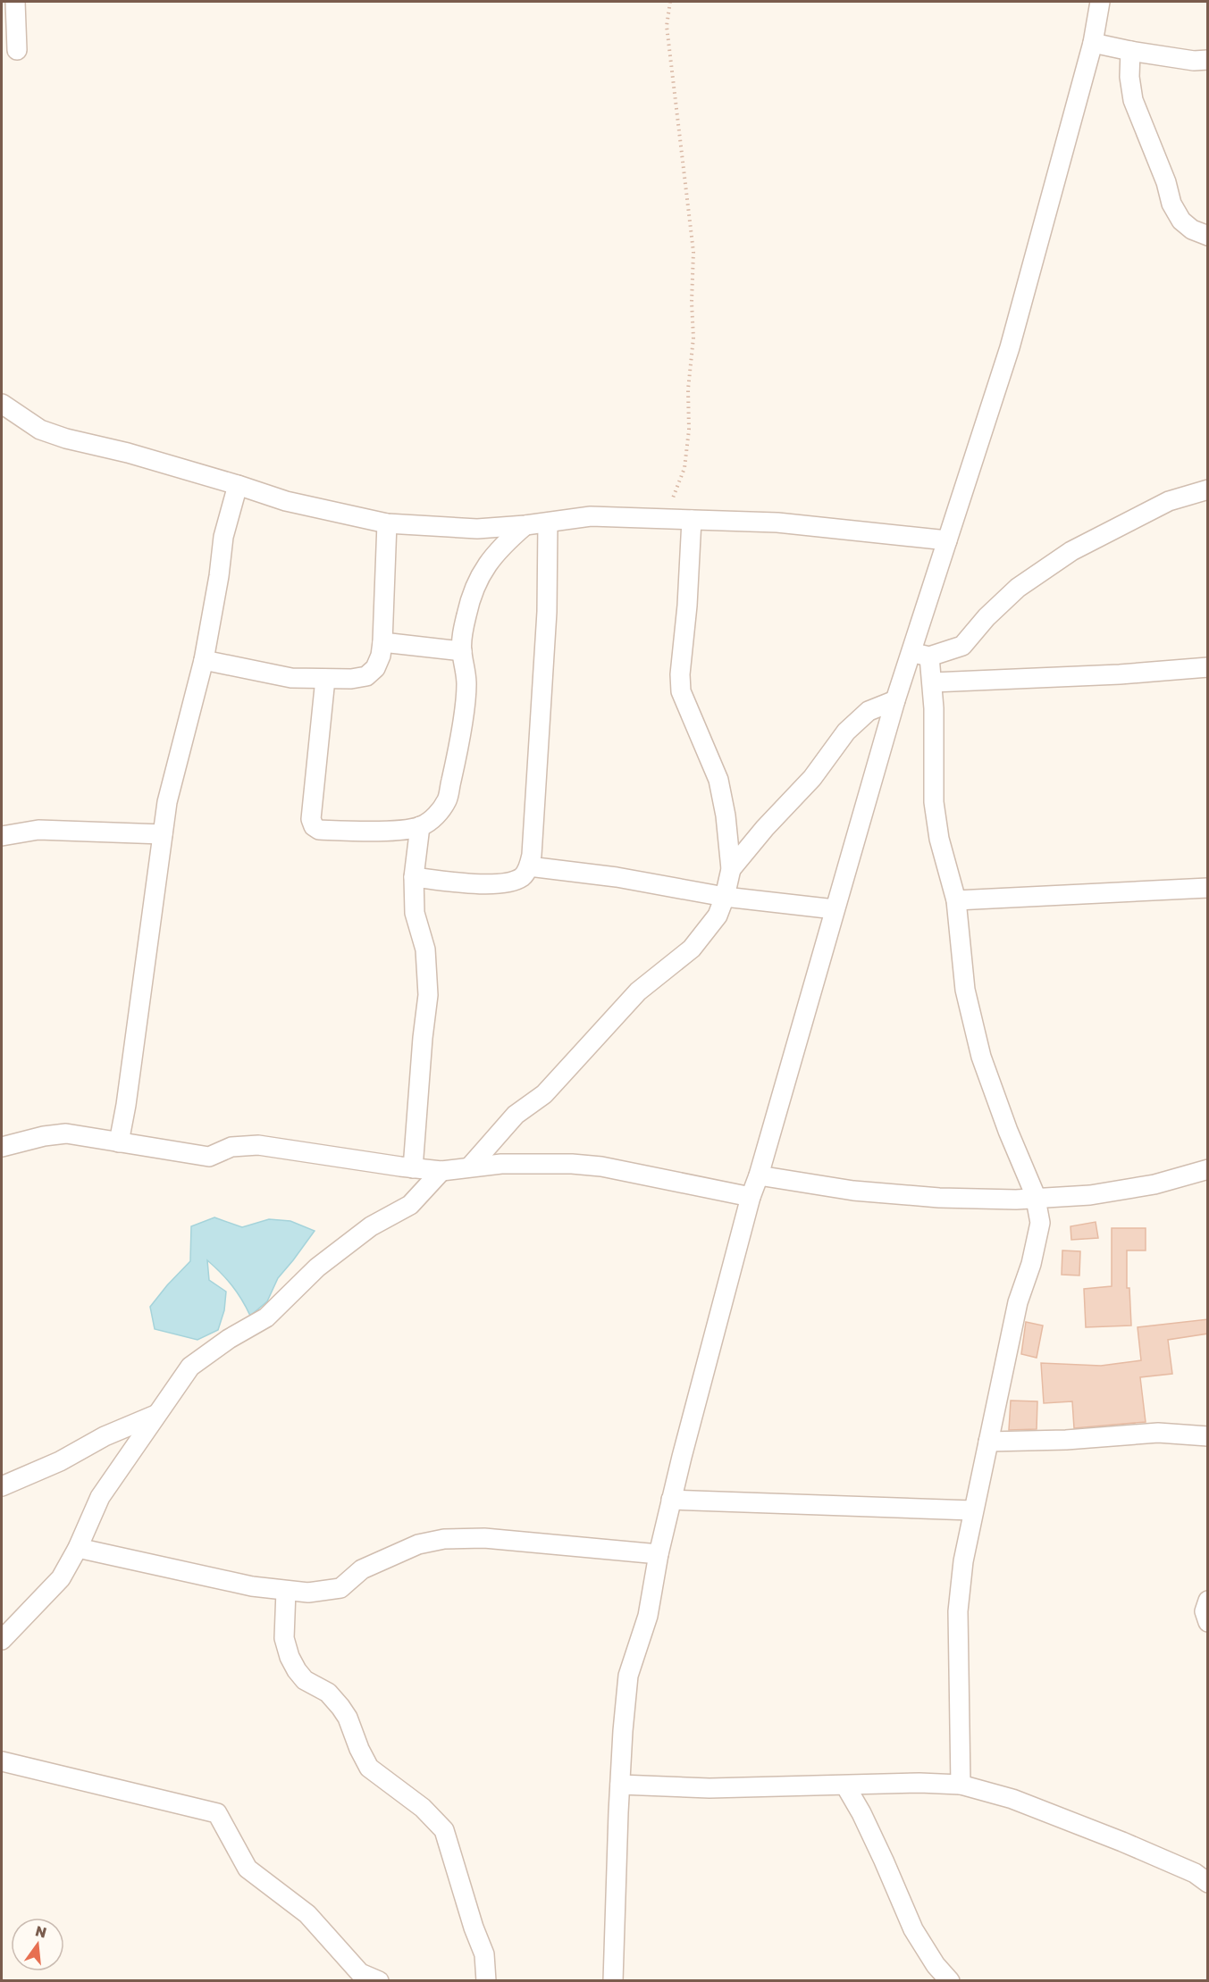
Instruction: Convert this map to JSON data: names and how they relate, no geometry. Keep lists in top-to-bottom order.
{
  "north": "top"
}
